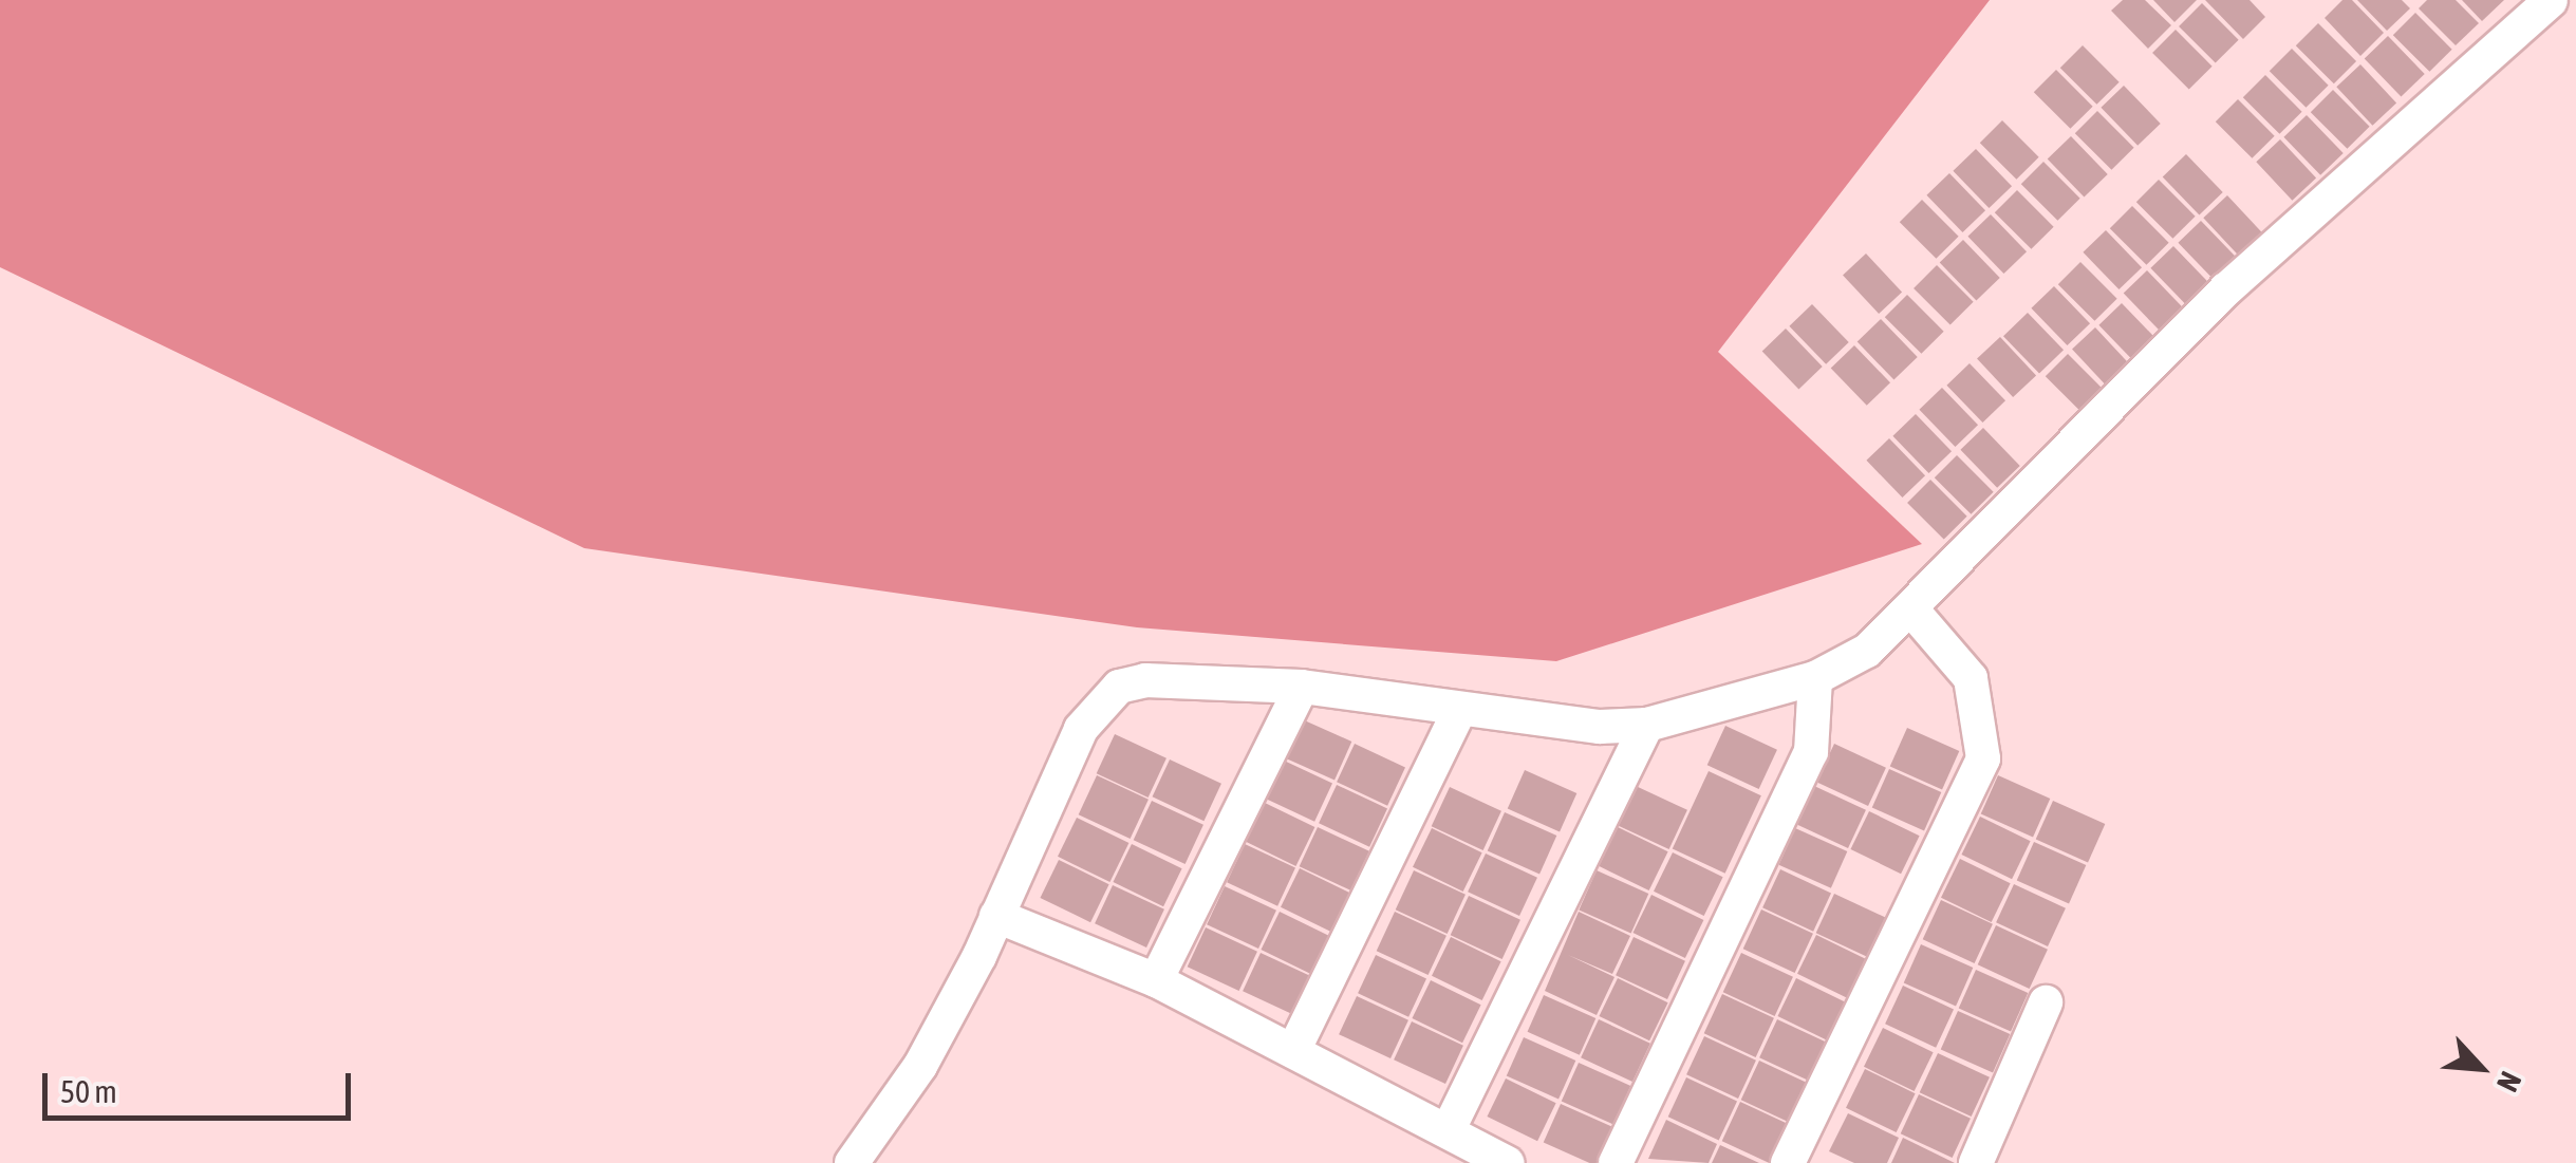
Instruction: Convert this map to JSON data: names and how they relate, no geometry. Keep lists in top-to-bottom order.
{
  "scale_bar": "50 m",
  "north": "bottom right"
}
